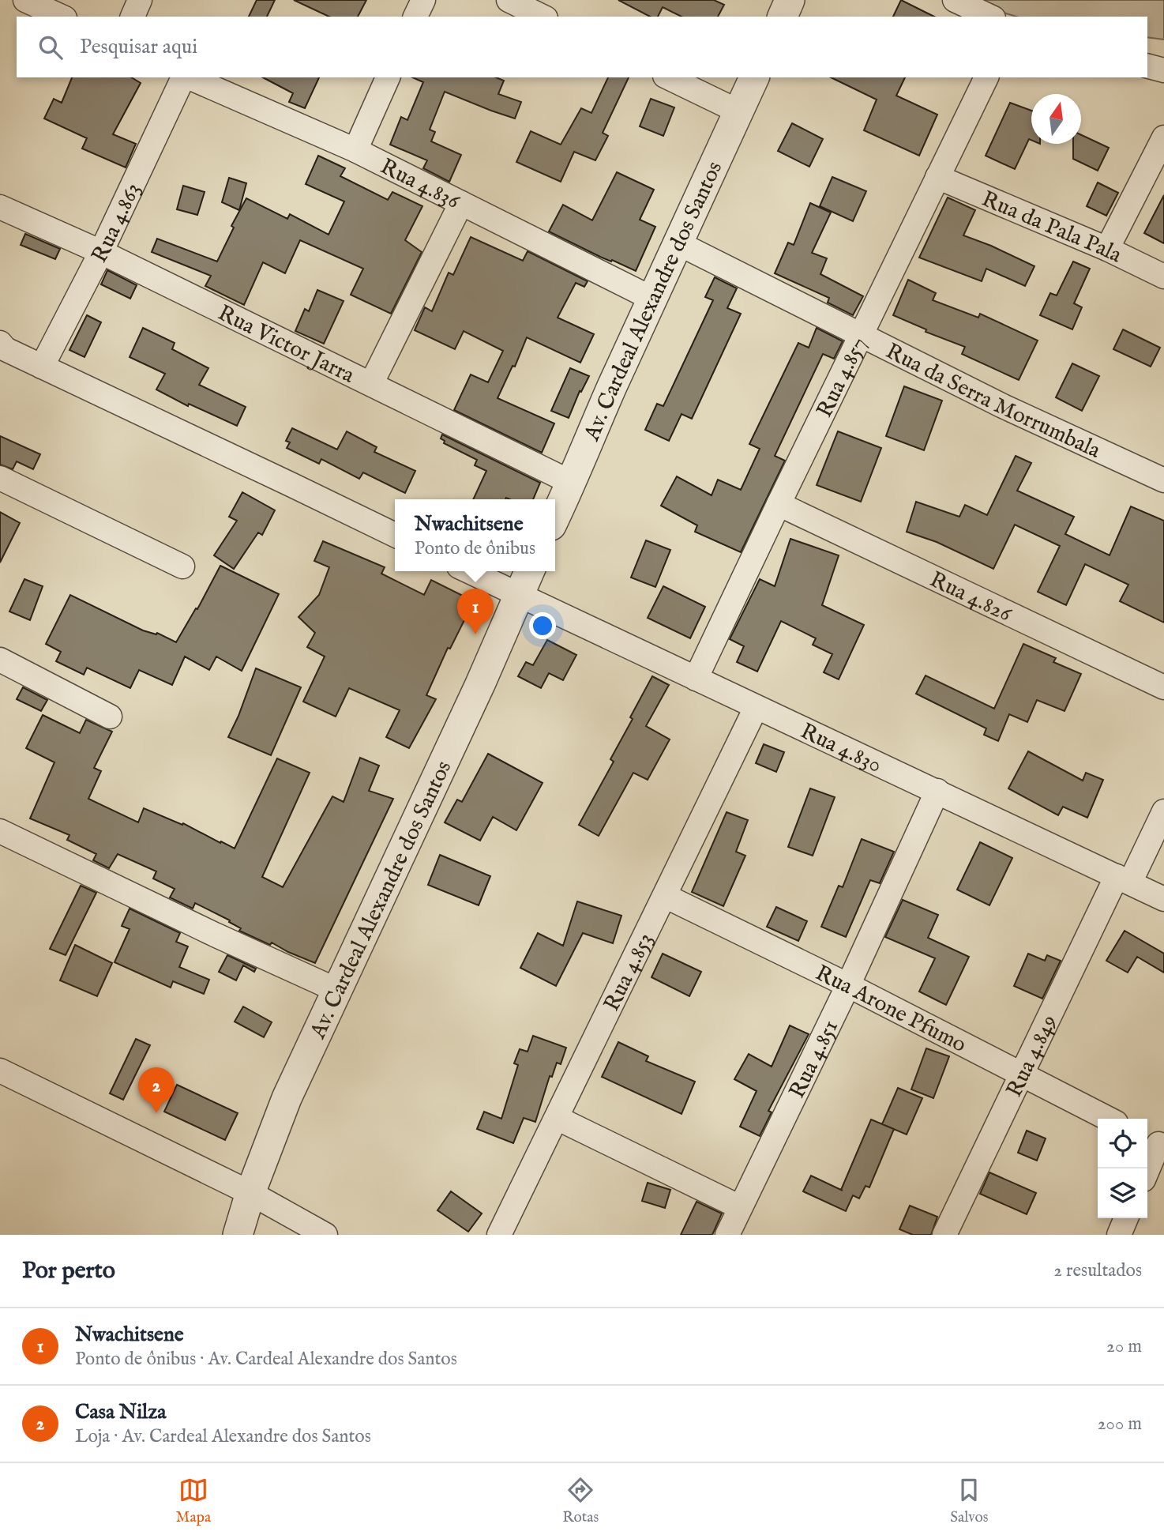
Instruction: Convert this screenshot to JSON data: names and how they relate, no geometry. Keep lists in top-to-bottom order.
{
  "streets": {
    "street": [
      "Rua 4.836",
      "Rua 4.863",
      "Rua da Pala Pala",
      "Av. Cardeal Alexandre dos Santos",
      "Rua Victor Jarra",
      "Rua 4.857",
      "Rua da Serra Morrumbala",
      "Rua 4.826",
      "Rua 4.830",
      "Rua 4.853",
      "Rua Arone Pfumo",
      "Rua 4.849",
      "Rua 4.851"
    ]
  },
  "crossings": [
    ["Rua 4.836", "Av. Cardeal Alexandre dos Santos"],
    ["Rua 4.863", "Rua Victor Jarra"],
    ["Rua da Pala Pala", "Rua 4.857"],
    ["Av. Cardeal Alexandre dos Santos", "Rua Victor Jarra"],
    ["Av. Cardeal Alexandre dos Santos", "Rua da Serra Morrumbala"],
    ["Av. Cardeal Alexandre dos Santos", "Rua 4.830"],
    ["Rua 4.857", "Rua da Serra Morrumbala"],
    ["Rua 4.857", "Rua 4.826"],
    ["Rua 4.857", "Rua 4.830"],
    ["Rua 4.830", "Rua 4.853"],
    ["Rua 4.830", "Rua 4.849"],
    ["Rua 4.830", "Rua 4.851"],
    ["Rua 4.853", "Rua Arone Pfumo"],
    ["Rua Arone Pfumo", "Rua 4.849"],
    ["Rua Arone Pfumo", "Rua 4.851"]
  ],
  "north": "top",
  "page": {
    "search": "Pesquisar aqui",
    "popup": ["Nwachitsene", "Ponto de ônibus"],
    "pins": ["1", "2"],
    "heading": ["Por perto", "2 resultados"],
    "list": [
      {
        "mark": "1",
        "name": "Nwachitsene",
        "note": "Ponto de ônibus · Av. Cardeal Alexandre dos Santos",
        "value": "20 m"
      },
      {
        "mark": "2",
        "name": "Casa Nilza",
        "note": "Loja · Av. Cardeal Alexandre dos Santos",
        "value": "200 m"
      }
    ],
    "nav": ["Mapa", "Rotas", "Salvos"]
  }
}
